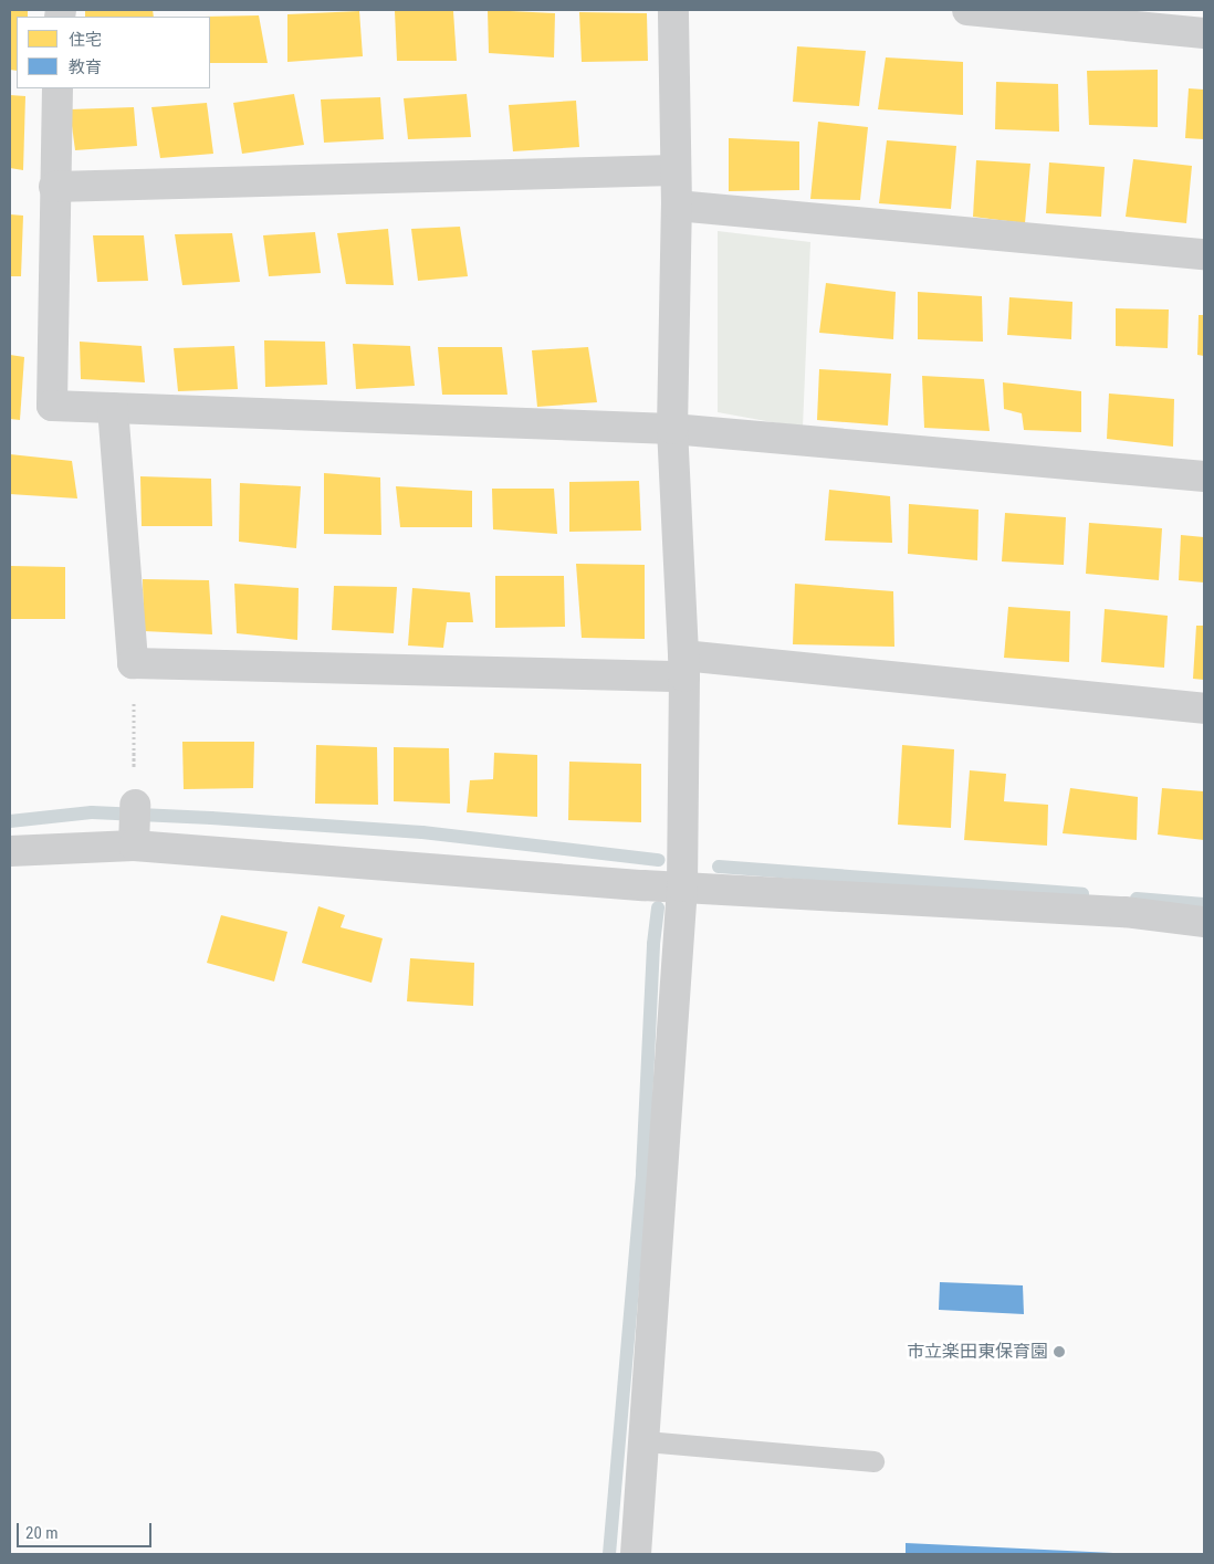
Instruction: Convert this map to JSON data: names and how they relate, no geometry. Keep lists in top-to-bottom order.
{
  "places": ["市立楽田東保育園"],
  "legend": ["住宅", "教育"],
  "scale_bar": "20 m"
}
